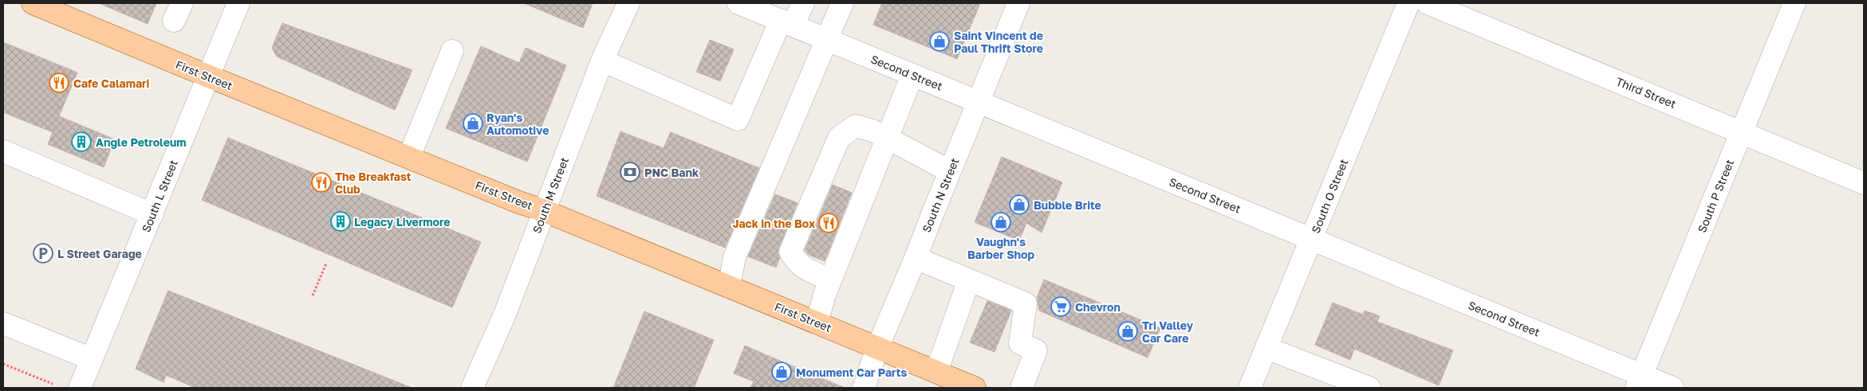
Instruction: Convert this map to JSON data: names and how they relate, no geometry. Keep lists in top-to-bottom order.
{
  "streets": {
    "main road": ["First Street"],
    "street": [
      "Second Street",
      "Third Street",
      "South M Street",
      "South N Street",
      "South L Street",
      "South O Street",
      "South P Street"
    ]
  },
  "crossings": [
    ["Second Street", "South N Street"],
    ["Second Street", "South O Street"],
    ["Second Street", "South P Street"],
    ["First Street", "South M Street"],
    ["First Street", "South N Street"],
    ["First Street", "South L Street"],
    ["Third Street", "South P Street"]
  ],
  "places": {
    "shop": [
      "Saint Vincent de Paul Thrift Store",
      "Ryan's Automotive",
      "Bubble Brite",
      "Vaughn's Barber Shop",
      "Tri Valley Car Care",
      "Monument Car Parts"
    ],
    "restaurant": ["Cafe Calamari", "The Breakfast Club", "Jack in the Box"],
    "building": ["Angle Petroleum", "Legacy Livermore"],
    "bank": ["PNC Bank"],
    "parking": ["L Street Garage"],
    "supermarket": ["Chevron"]
  }
}
